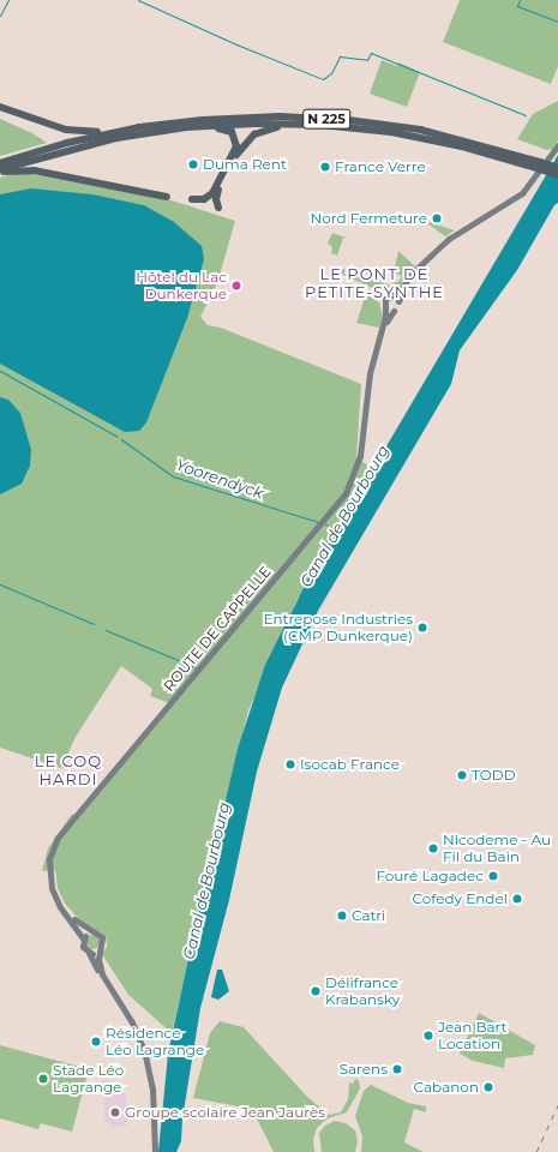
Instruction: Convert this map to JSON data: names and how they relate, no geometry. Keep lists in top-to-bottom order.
{
  "streets": {
    "highway": ["N 225"],
    "main road": ["ROUTE DE CAPPELLE"]
  },
  "districts": ["LE PONT DE PETITE-SYNTHE", "LE COQ HARDI"],
  "water": ["Yoorendyck", "Canal de Bourbourg"],
  "places": [
    "Duma Rent",
    "France Verre",
    "Nord Fermeture",
    "Hôtel du Lac Dunkerque",
    "Entrepose Industries (CMP Dunkerque)",
    "Isocab France",
    "TODD",
    "Nicodeme - Au Fil du Bain",
    "Fouré Lagadec",
    "Cofedy Endel",
    "Catri",
    "Délifrance Krabansky",
    "Jean Bart Location",
    "Résidence Léo Lagrange",
    "Sarens",
    "Stade Léo Lagrange",
    "Cabanon",
    "Groupe scolaire Jean Jaurès"
  ]
}
